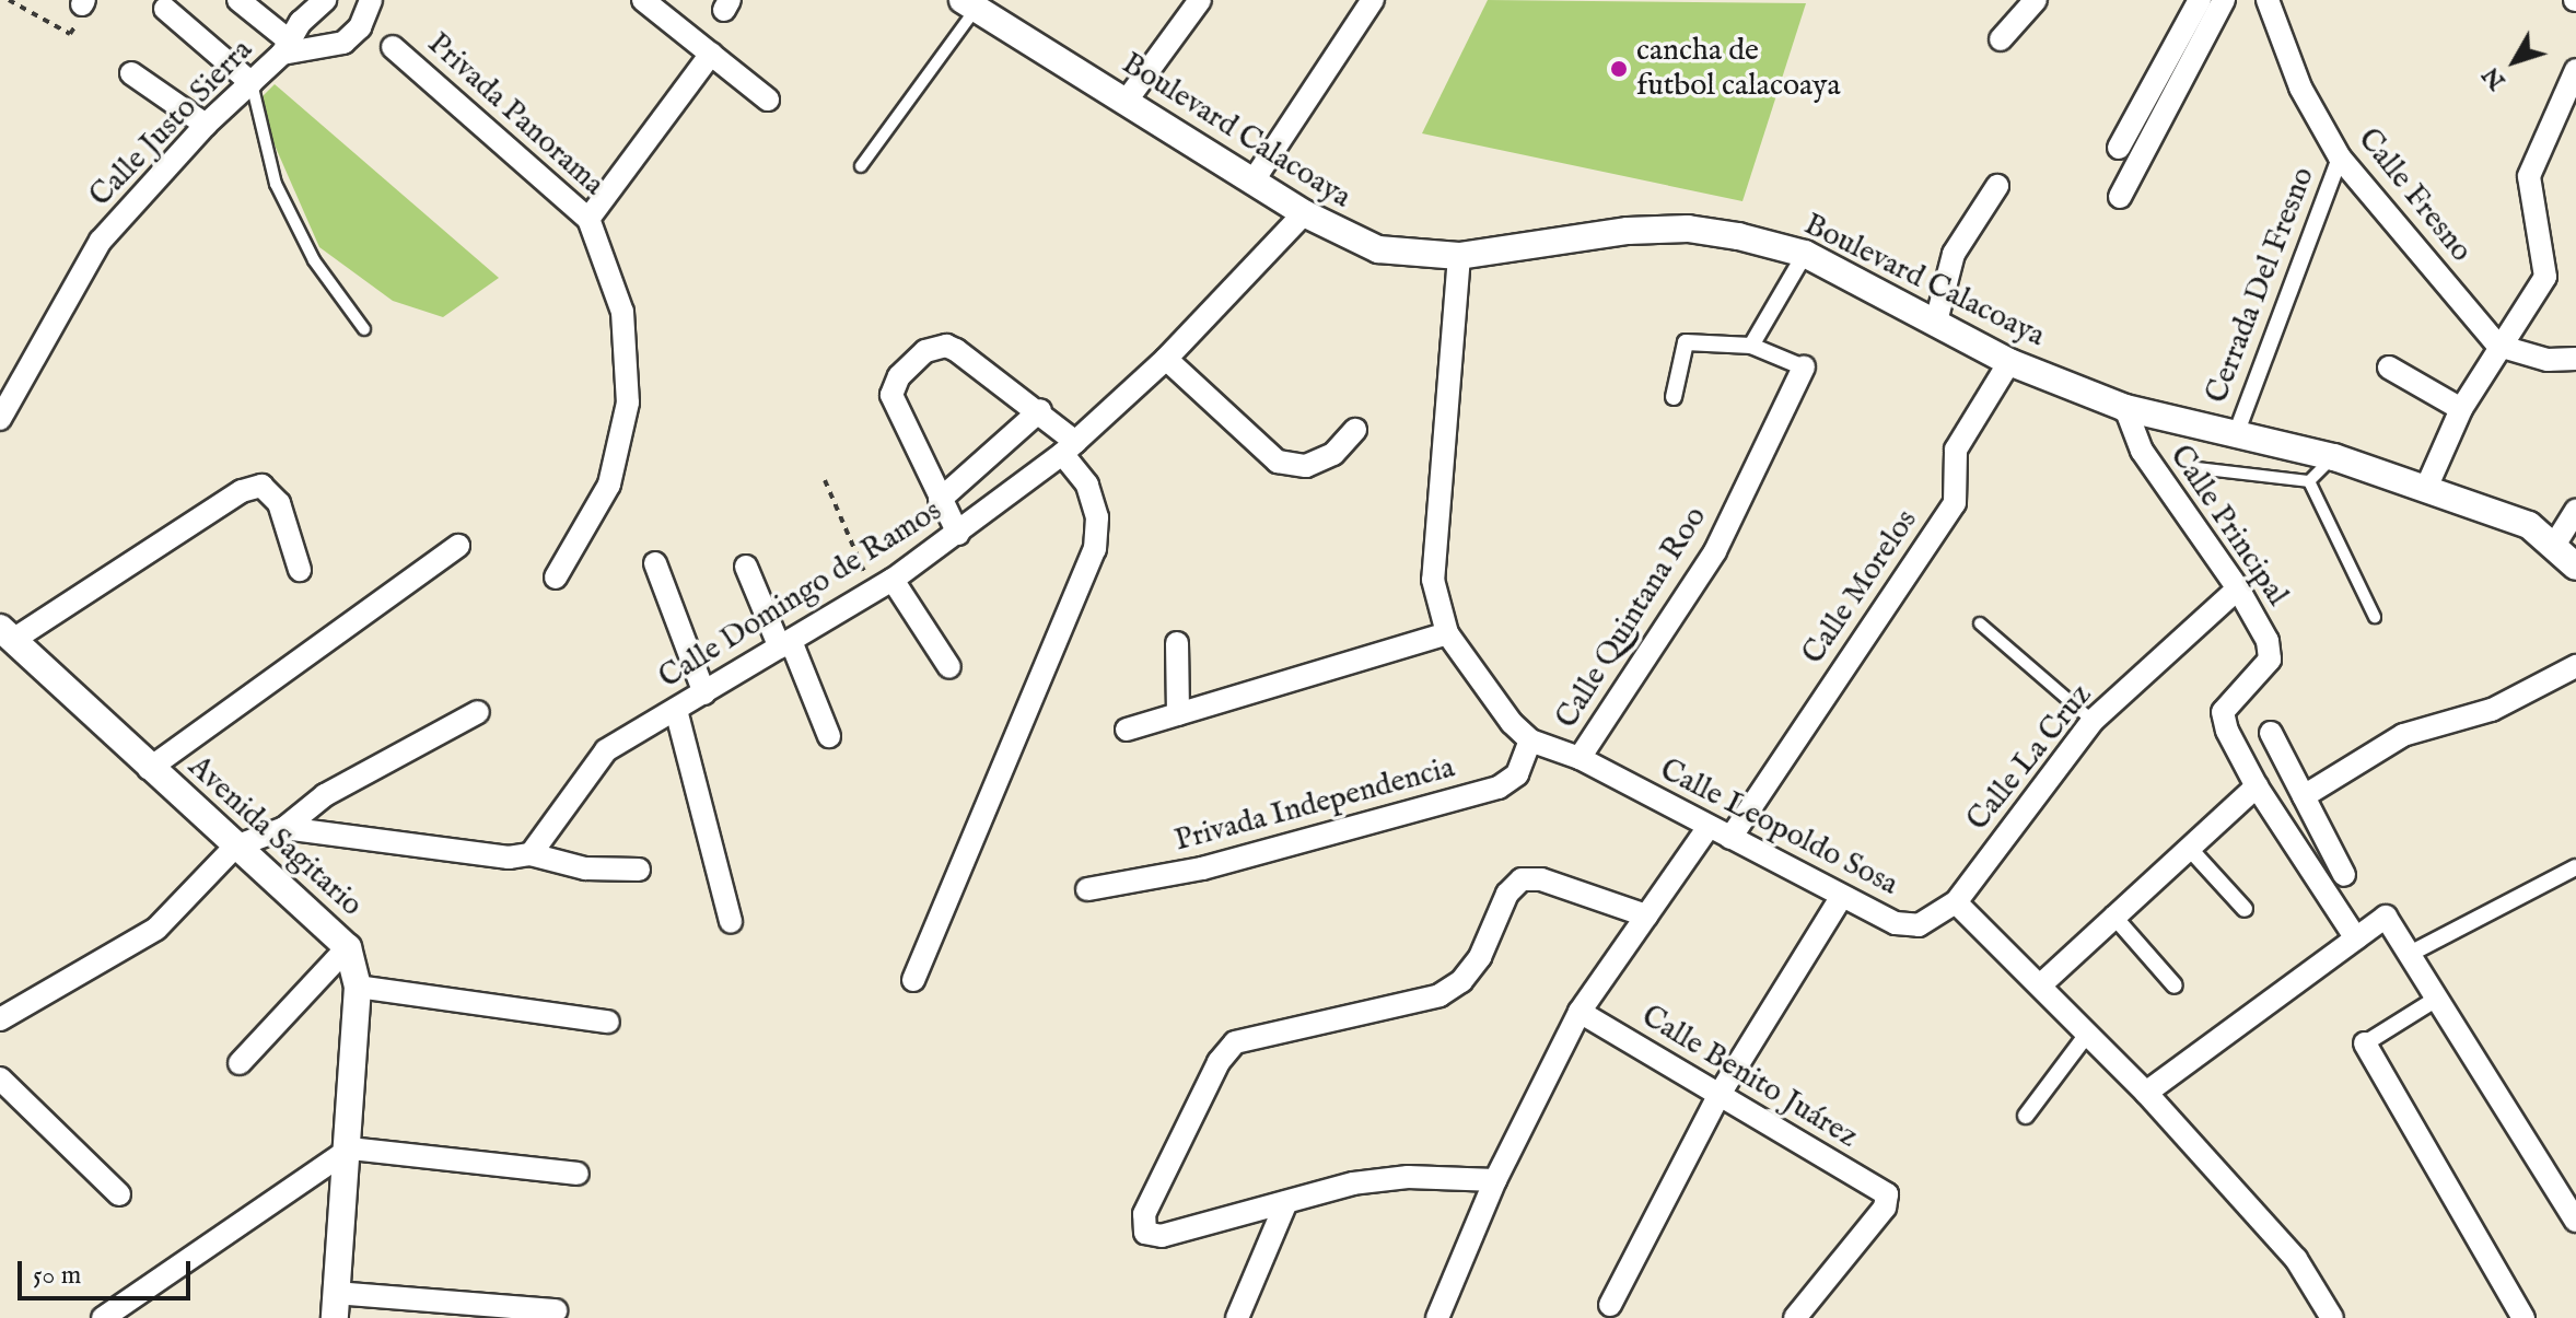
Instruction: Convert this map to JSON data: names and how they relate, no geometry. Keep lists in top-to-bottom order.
{
  "streets": {
    "street": [
      "Privada Panorama",
      "Calle Justo Sierra",
      "Boulevard Calacoaya",
      "Calle Fresno",
      "Cerrada Del Fresno",
      "Calle Principal",
      "Calle Morelos",
      "Calle Domingo de Ramos",
      "Calle Quintana Roo",
      "Calle La Cruz",
      "Privada Independencia",
      "Calle Leopoldo Sosa",
      "Avenida Sagitario",
      "Calle Benito Juárez"
    ]
  },
  "crossings": [
    ["Boulevard Calacoaya", "Cerrada Del Fresno"],
    ["Boulevard Calacoaya", "Calle Principal"],
    ["Boulevard Calacoaya", "Calle Morelos"],
    ["Boulevard Calacoaya", "Calle Domingo de Ramos"],
    ["Calle Fresno", "Cerrada Del Fresno"],
    ["Calle Principal", "Calle La Cruz"],
    ["Calle Morelos", "Calle Leopoldo Sosa"],
    ["Calle Quintana Roo", "Calle Leopoldo Sosa"],
    ["Calle La Cruz", "Calle Leopoldo Sosa"],
    ["Privada Independencia", "Calle Leopoldo Sosa"]
  ],
  "places": ["cancha de futbol calacoaya"],
  "scale_bar": "50 m",
  "north": "bottom left"
}
